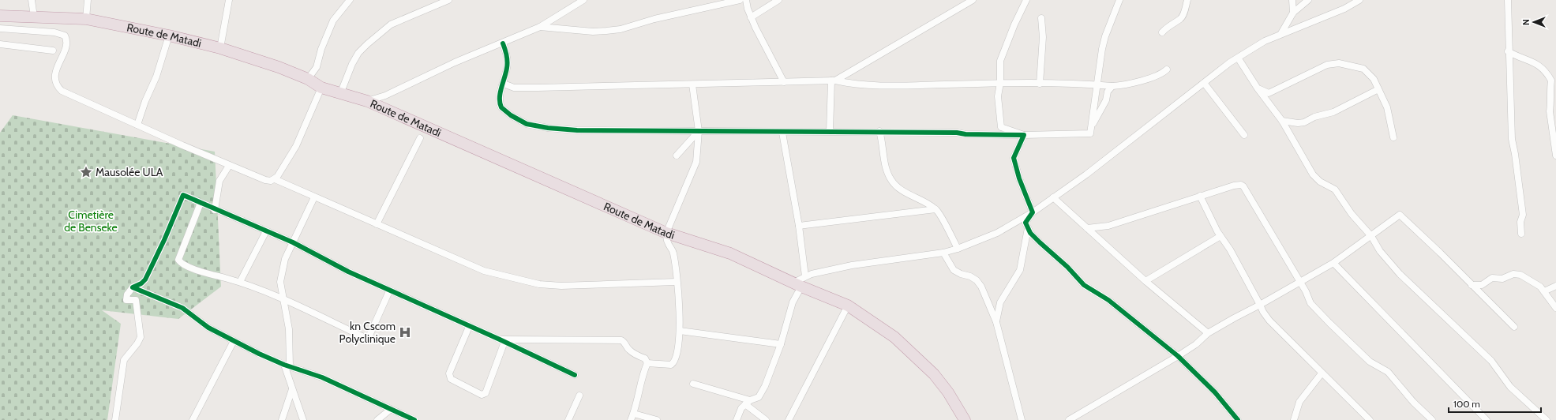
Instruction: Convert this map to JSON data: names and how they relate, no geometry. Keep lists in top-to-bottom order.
{
  "streets": {
    "highway": ["Route de Matadi"]
  },
  "parks": ["Cimetière de Benseke"],
  "places": {
    "place": ["Mausolée ULA"],
    "hospital": ["kn Cscom Polyclinique"]
  },
  "scale_bar": "100 m",
  "north": "left"
}
